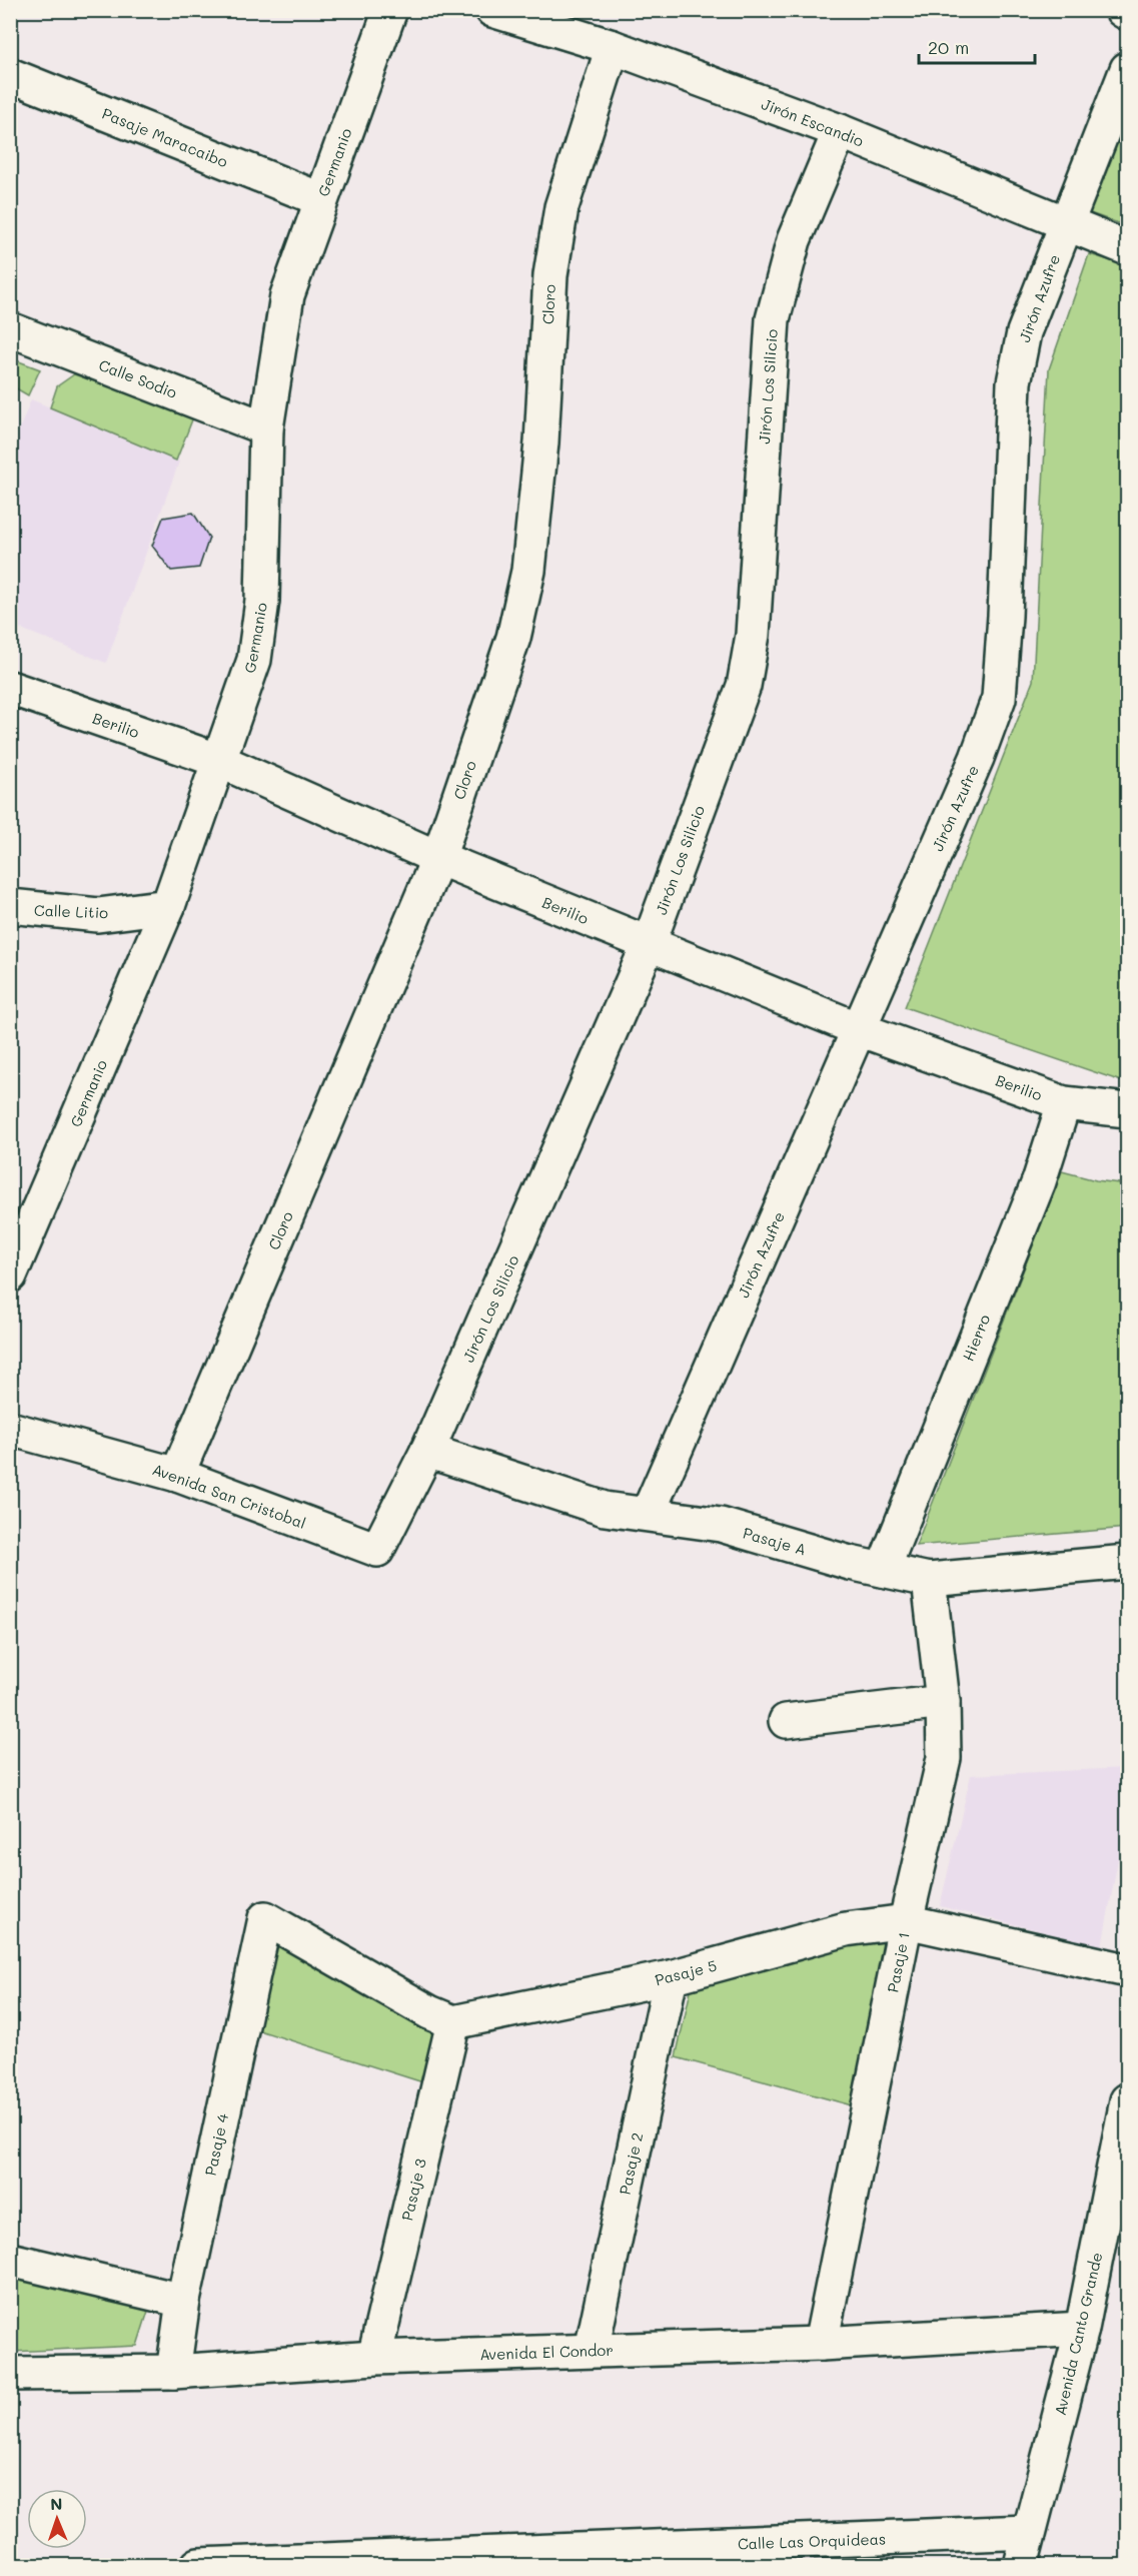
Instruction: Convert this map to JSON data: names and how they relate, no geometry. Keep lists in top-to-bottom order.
{
  "streets": {
    "street": [
      "Jirón Escandio",
      "Pasaje Maracaibo",
      "Germanio",
      "Jirón Azufre",
      "Cloro",
      "Calle Sodio",
      "Jirón Los Silicio",
      "Berilio",
      "Calle Litio",
      "Hierro",
      "Avenida San Cristobal",
      "Pasaje A",
      "Pasaje 1",
      "Pasaje 5",
      "Pasaje 4",
      "Pasaje 2",
      "Pasaje 3",
      "Avenida Canto Grande",
      "Avenida El Condor",
      "Calle Las Orquideas"
    ]
  },
  "crossings": [
    ["Jirón Escandio", "Jirón Azufre"],
    ["Jirón Escandio", "Cloro"],
    ["Jirón Escandio", "Jirón Los Silicio"],
    ["Pasaje Maracaibo", "Germanio"],
    ["Germanio", "Calle Sodio"],
    ["Germanio", "Berilio"],
    ["Germanio", "Calle Litio"],
    ["Jirón Azufre", "Berilio"],
    ["Jirón Azufre", "Pasaje A"],
    ["Cloro", "Berilio"],
    ["Cloro", "Avenida San Cristobal"],
    ["Jirón Los Silicio", "Berilio"],
    ["Jirón Los Silicio", "Avenida San Cristobal"],
    ["Jirón Los Silicio", "Pasaje A"],
    ["Berilio", "Hierro"],
    ["Hierro", "Pasaje A"],
    ["Pasaje A", "Pasaje 1"],
    ["Pasaje 1", "Pasaje 5"],
    ["Pasaje 1", "Avenida El Condor"],
    ["Pasaje 5", "Pasaje 4"],
    ["Pasaje 5", "Pasaje 2"],
    ["Pasaje 5", "Pasaje 3"],
    ["Pasaje 4", "Pasaje 3"],
    ["Pasaje 4", "Avenida El Condor"],
    ["Pasaje 2", "Avenida El Condor"],
    ["Pasaje 3", "Avenida El Condor"],
    ["Avenida Canto Grande", "Avenida El Condor"],
    ["Avenida Canto Grande", "Calle Las Orquideas"]
  ],
  "scale_bar": "20 m",
  "north": "top"
}
